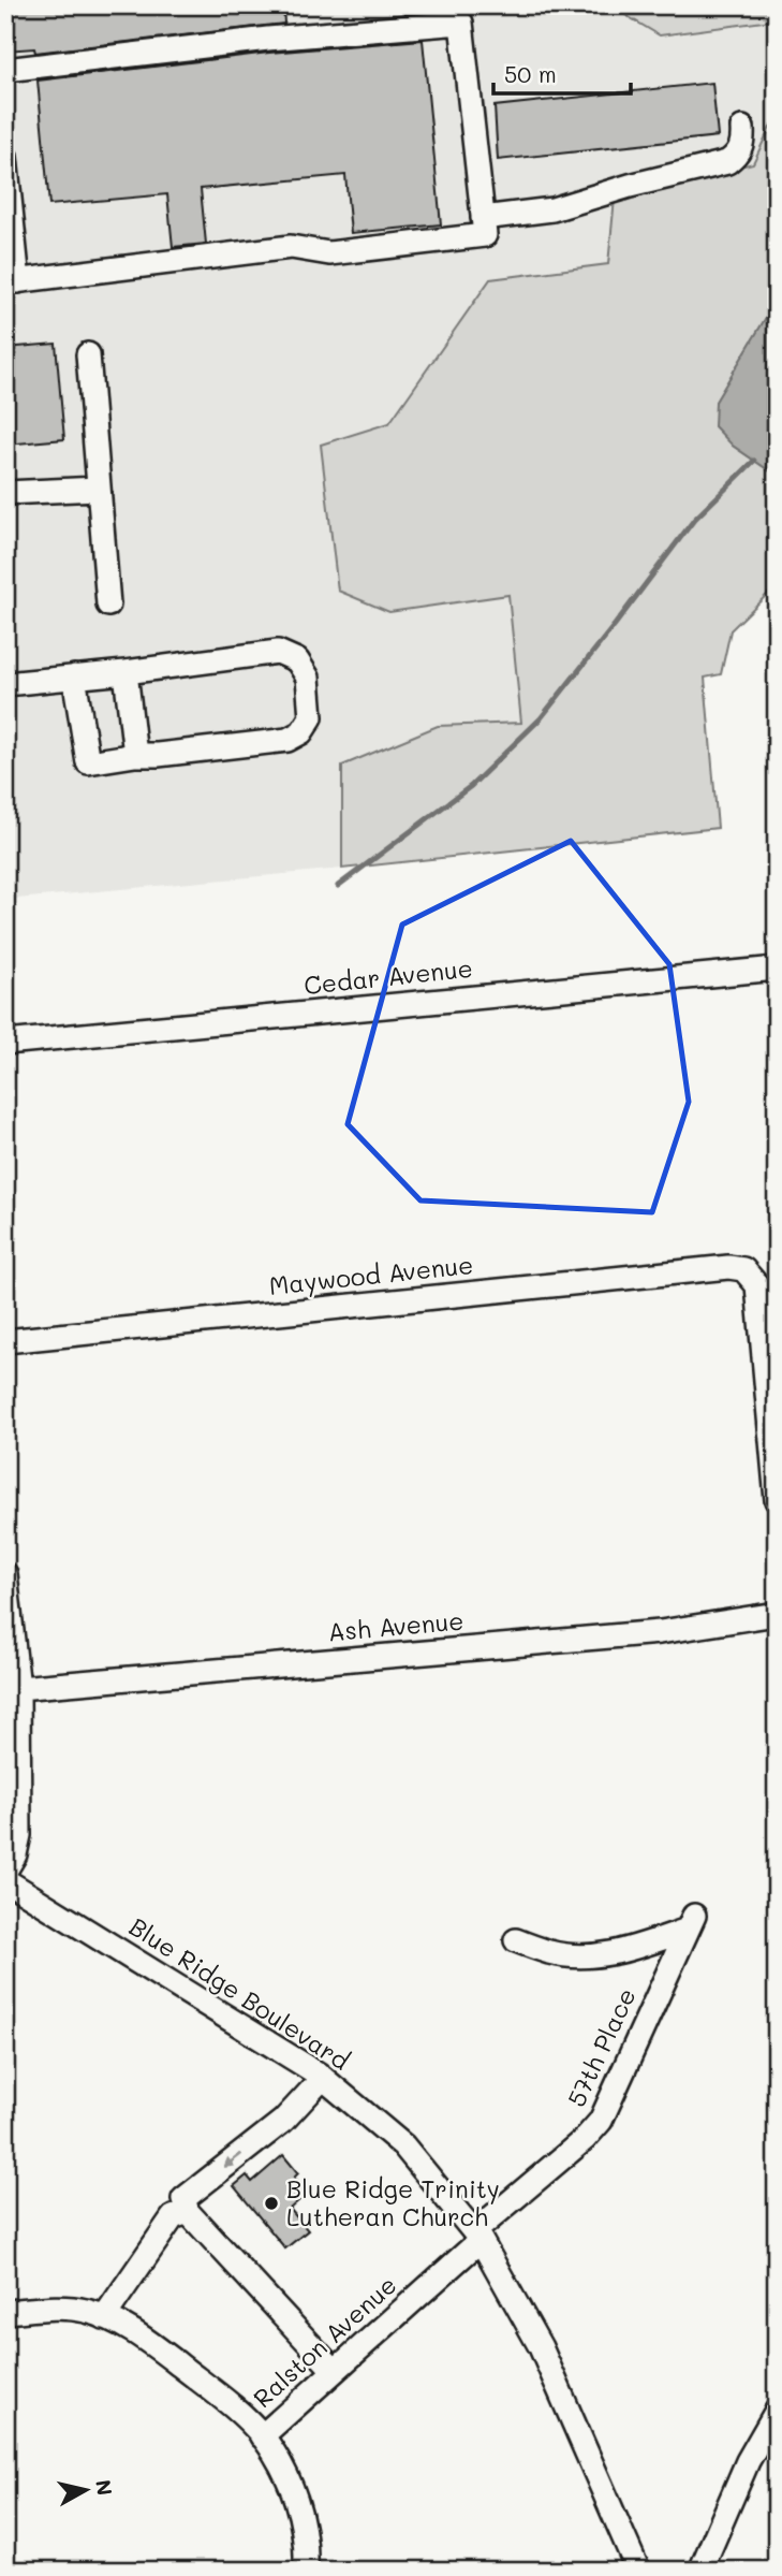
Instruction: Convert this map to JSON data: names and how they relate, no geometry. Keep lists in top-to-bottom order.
{
  "streets": {
    "street": [
      "Cedar Avenue",
      "Maywood Avenue",
      "Ash Avenue",
      "Blue Ridge Boulevard",
      "57th Place",
      "Ralston Avenue"
    ]
  },
  "crossings": [
    ["Blue Ridge Boulevard", "57th Place"],
    ["Blue Ridge Boulevard", "Ralston Avenue"],
    ["57th Place", "Ralston Avenue"]
  ],
  "places": ["Blue Ridge Trinity Lutheran Church"],
  "scale_bar": "50 m",
  "north": "right"
}
